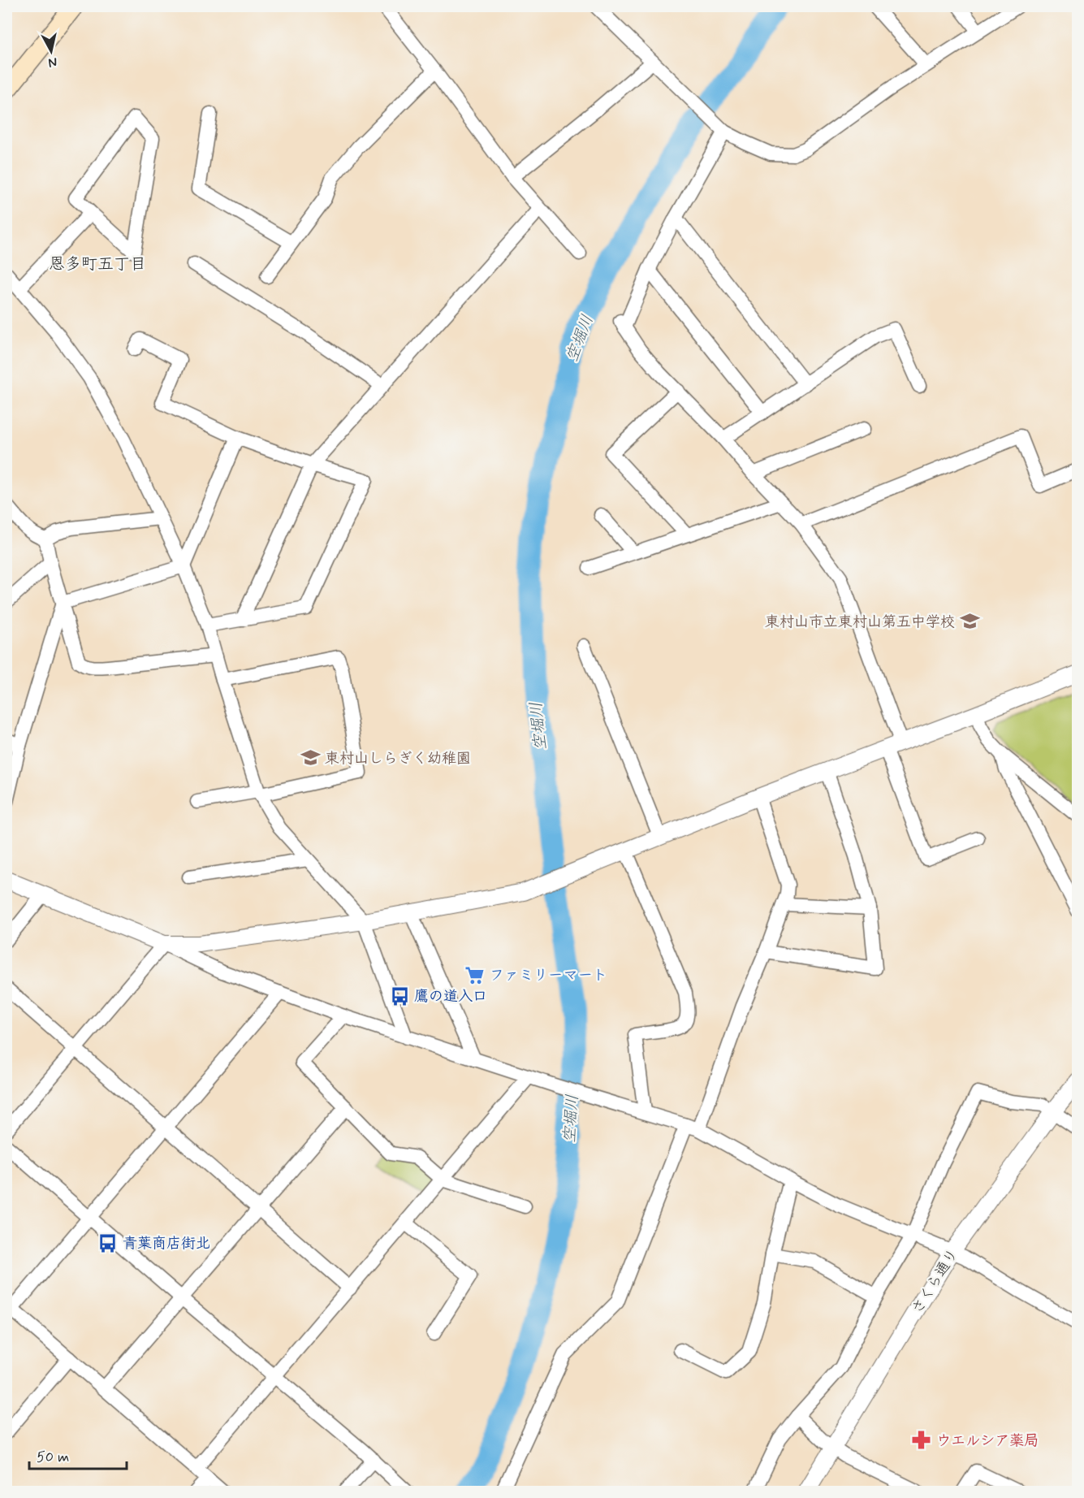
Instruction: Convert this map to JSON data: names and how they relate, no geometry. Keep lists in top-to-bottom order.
{
  "streets": {
    "street": ["さくら通り"]
  },
  "districts": ["恩多町五丁目"],
  "water": ["空堀川"],
  "places": {
    "school or university": ["東村山市立東村山第五中学校", "東村山しらぎく幼稚園"],
    "supermarket": ["ファミリーマート"],
    "bus stop": ["鷹の道入口", "青葉商店街北"],
    "pharmacy": ["ウエルシア薬局"]
  },
  "scale_bar": "50 m",
  "north": "bottom"
}
